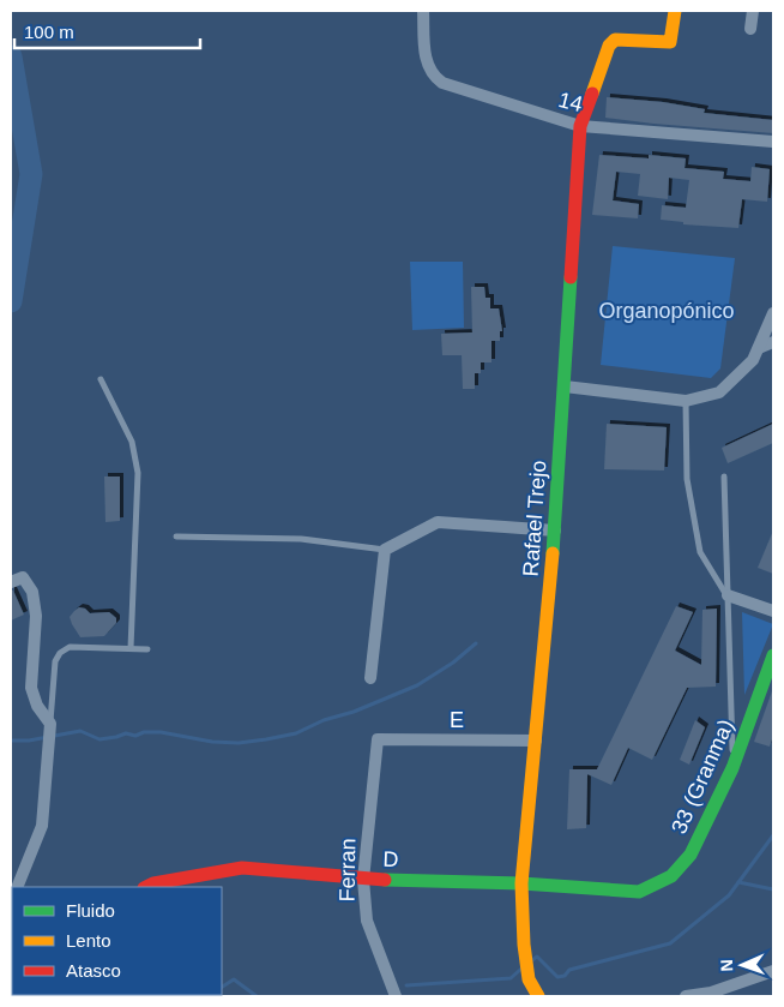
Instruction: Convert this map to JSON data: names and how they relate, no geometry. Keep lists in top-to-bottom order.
{
  "streets": {
    "street": [
      "14",
      "Rafael Trejo",
      "E",
      "33 (Granma)",
      "D",
      "Ferran"
    ]
  },
  "crossings": [
    ["14", "Rafael Trejo"],
    ["Rafael Trejo", "E"],
    ["Rafael Trejo", "D"],
    ["E", "Ferran"],
    ["33 (Granma)", "D"],
    ["D", "Ferran"]
  ],
  "parks": ["Organopónico"],
  "legend": ["Fluido", "Lento", "Atasco"],
  "scale_bar": "100 m",
  "north": "left"
}
